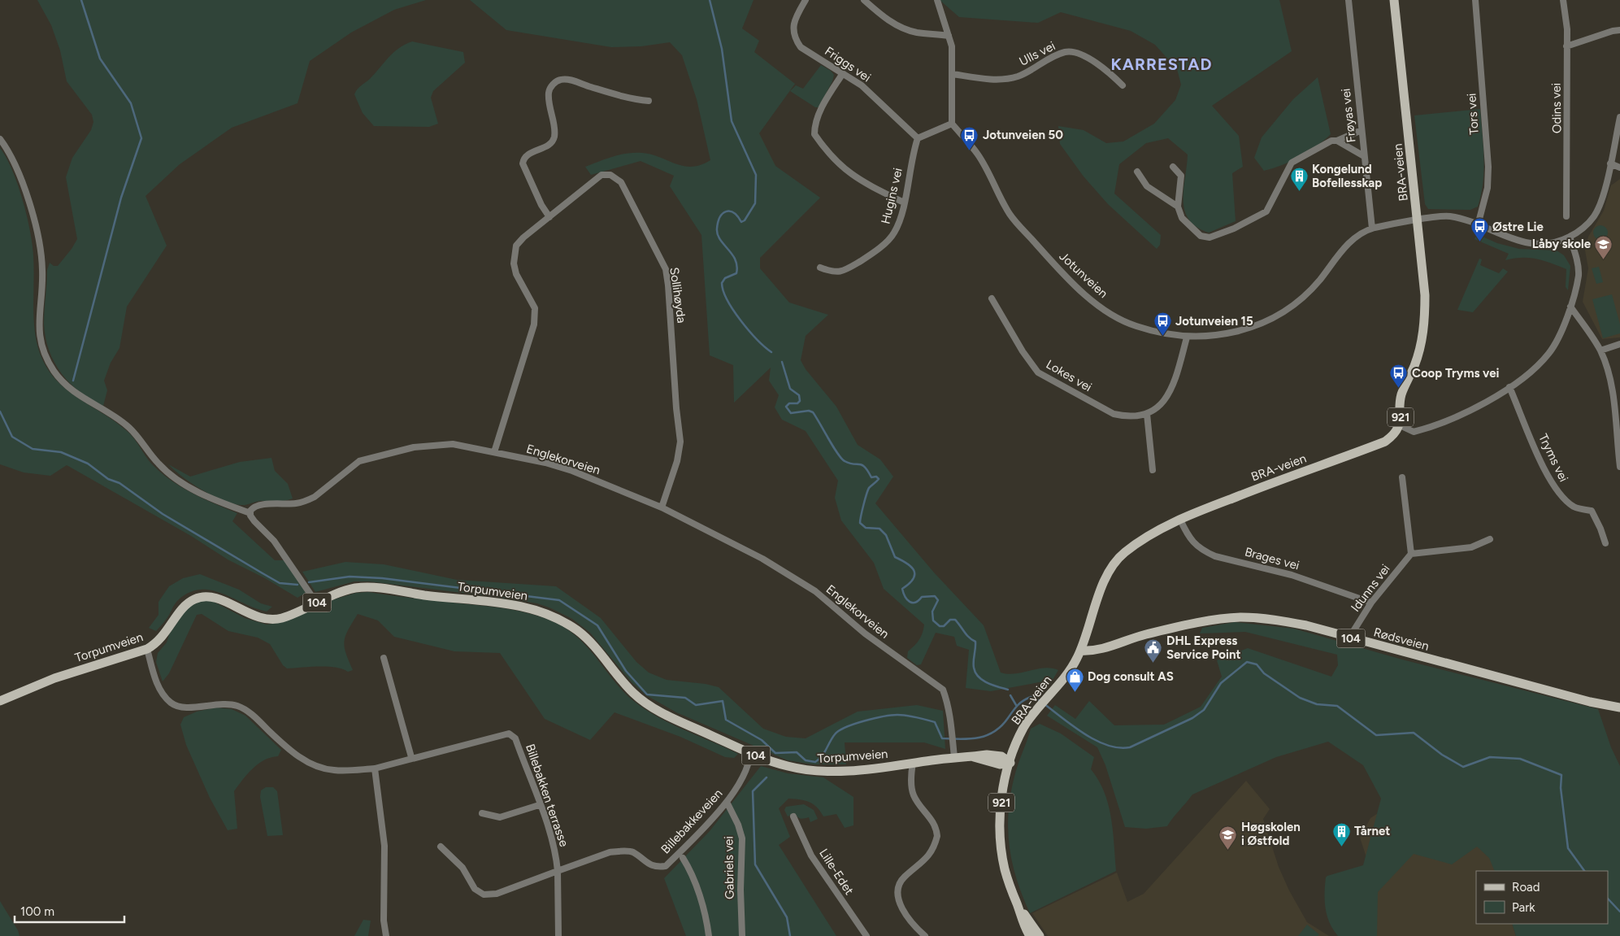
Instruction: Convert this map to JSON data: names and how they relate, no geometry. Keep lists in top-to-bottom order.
{
  "streets": {
    "main road": [
      "BRA-veien",
      "921",
      "Torpumveien",
      "104",
      "Rødsveien"
    ],
    "street": [
      "Ulls vei",
      "Friggs vei",
      "Odins vei",
      "Tors vei",
      "Frøyas vei",
      "Hugins vei",
      "Jotunveien",
      "Sollihøyda",
      "Lokes vei",
      "Tryms vei",
      "Englekorveien",
      "Brages vei",
      "Idunns vei",
      "Billebakken terrasse",
      "Billebakkeveien",
      "Gabriels vei",
      "Lille-Edet"
    ]
  },
  "crossings": [
    ["Friggs vei", "Hugins vei"],
    ["Tors vei", "Jotunveien"],
    ["Frøyas vei", "Jotunveien"],
    ["BRA-veien", "Jotunveien"],
    ["BRA-veien", "Brages vei"],
    ["BRA-veien", "Torpumveien"],
    ["BRA-veien", "Rødsveien"],
    ["Jotunveien", "Lokes vei"],
    ["Sollihøyda", "Englekorveien"],
    ["Englekorveien", "Torpumveien"],
    ["Brages vei", "Idunns vei"],
    ["Idunns vei", "Rødsveien"],
    ["Torpumveien", "Billebakken terrasse"],
    ["Torpumveien", "Billebakkeveien"],
    ["Billebakken terrasse", "Billebakkeveien"],
    ["Billebakkeveien", "Gabriels vei"]
  ],
  "districts": ["KARRESTAD"],
  "places": {
    "bus stop": [
      "Jotunveien 50",
      "Østre Lie",
      "Jotunveien 15",
      "Coop Tryms vei"
    ],
    "building": ["Kongelund Bofellesskap", "Tårnet"],
    "school or university": ["Låby skole", "Høgskolen i Østfold"],
    "public building": ["DHL Express Service Point"],
    "shop": ["Dog consult AS"]
  },
  "legend": ["Road", "Park"],
  "scale_bar": "100 m"
}
